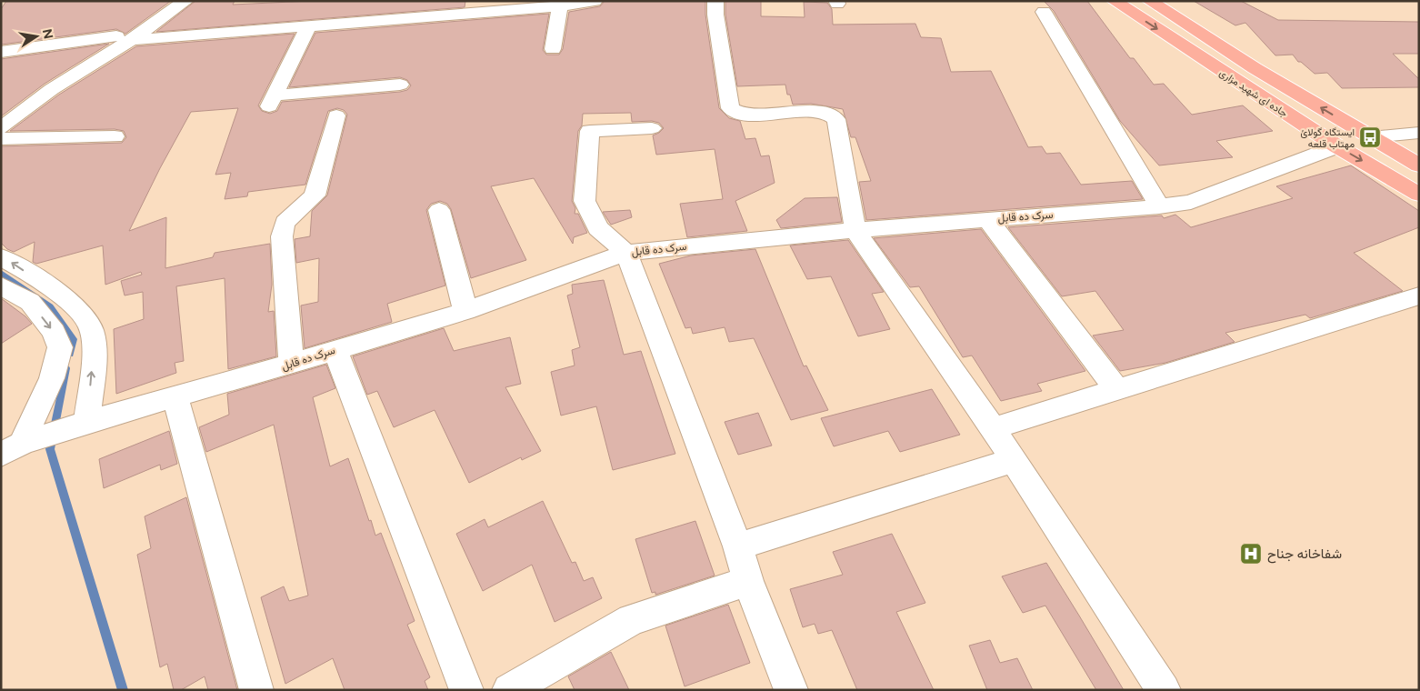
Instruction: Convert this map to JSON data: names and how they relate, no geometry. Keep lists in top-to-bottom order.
{
  "streets": {
    "main road": ["جاده ای شهید مزاری"],
    "street": ["سرک ده قابل"]
  },
  "crossings": [
    ["جاده ای شهید مزاری", "سرک ده قابل"]
  ],
  "places": {
    "bus stop": ["ایستگاه گولائ مهتاب قلعه"],
    "hospital": ["شفاخانه جناح"]
  },
  "north": "right"
}
